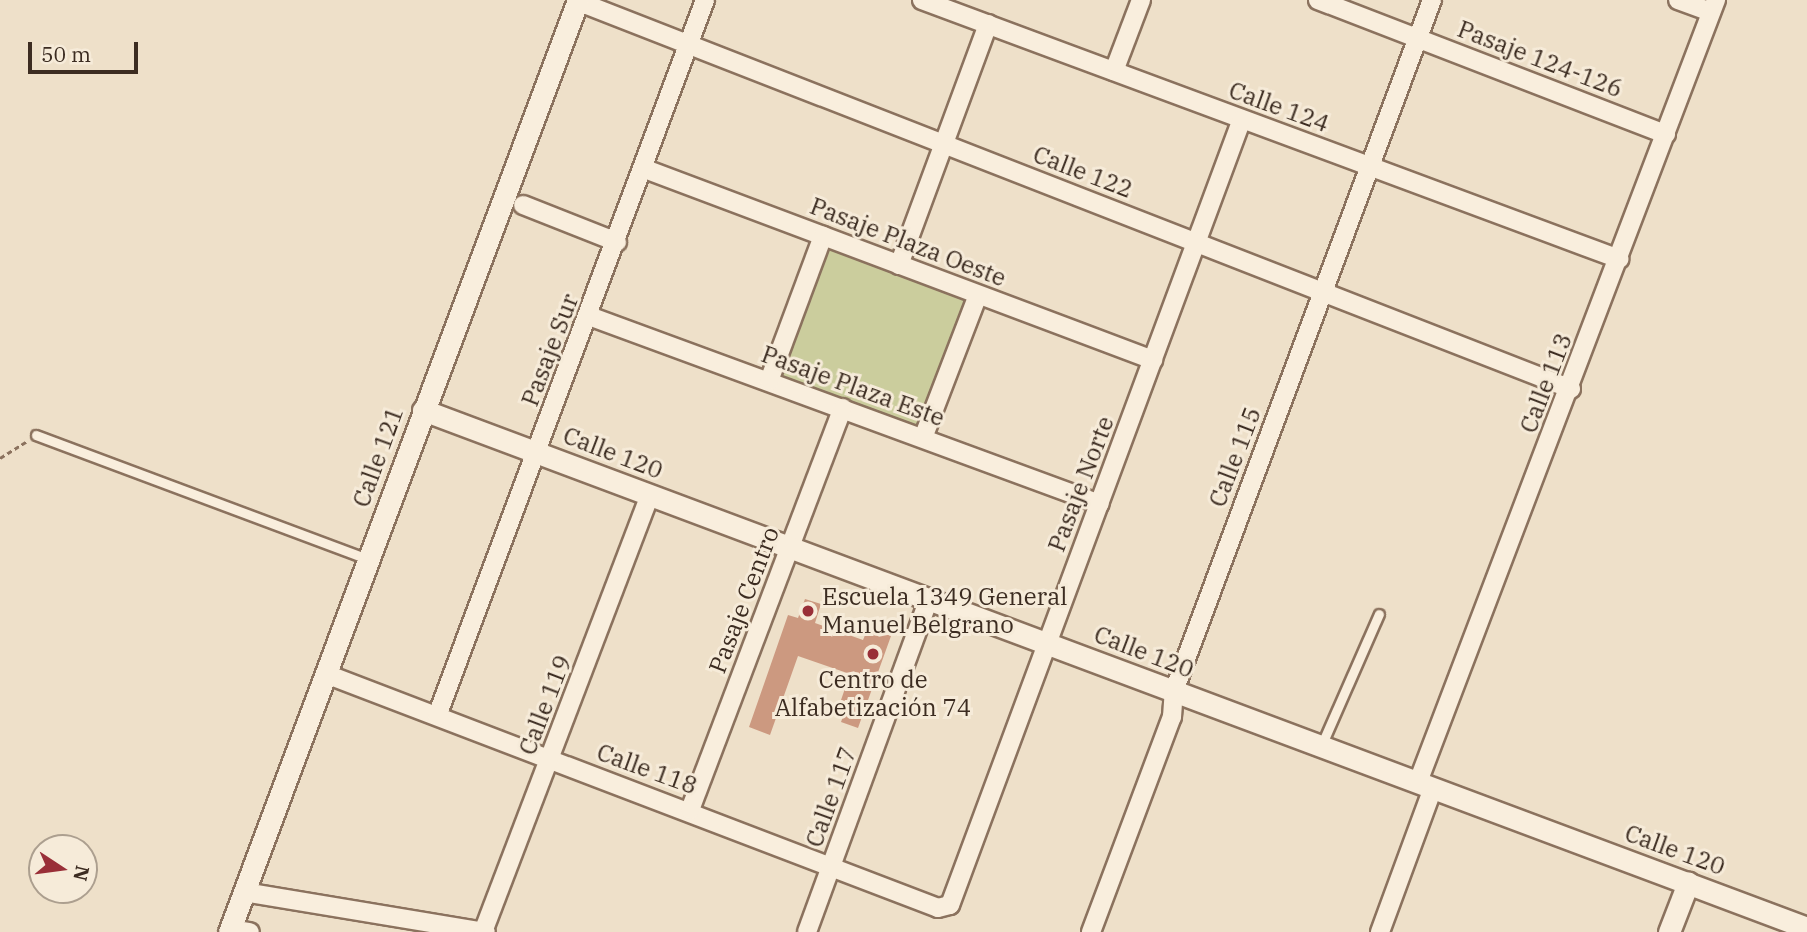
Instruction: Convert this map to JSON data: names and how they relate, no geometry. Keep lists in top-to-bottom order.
{
  "streets": {
    "street": [
      "Pasaje 124-126",
      "Calle 124",
      "Calle 122",
      "Pasaje Plaza Oeste",
      "Pasaje Sur",
      "Calle 113",
      "Pasaje Plaza Este",
      "Calle 120",
      "Calle 121",
      "Calle 115",
      "Pasaje Norte",
      "Pasaje Centro",
      "Calle 119",
      "Calle 118",
      "Calle 117"
    ]
  },
  "crossings": [
    ["Pasaje 124-126", "Calle 113"],
    ["Pasaje 124-126", "Calle 115"],
    ["Calle 124", "Calle 113"],
    ["Calle 124", "Calle 115"],
    ["Calle 124", "Pasaje Norte"],
    ["Calle 122", "Pasaje Sur"],
    ["Calle 122", "Calle 113"],
    ["Calle 122", "Calle 121"],
    ["Calle 122", "Calle 115"],
    ["Calle 122", "Pasaje Norte"],
    ["Pasaje Plaza Oeste", "Pasaje Sur"],
    ["Pasaje Plaza Oeste", "Pasaje Norte"],
    ["Pasaje Sur", "Pasaje Plaza Este"],
    ["Pasaje Sur", "Calle 120"],
    ["Pasaje Sur", "Calle 118"],
    ["Calle 113", "Calle 120"],
    ["Pasaje Plaza Este", "Pasaje Norte"],
    ["Pasaje Plaza Este", "Pasaje Centro"],
    ["Calle 120", "Calle 121"],
    ["Calle 120", "Calle 115"],
    ["Calle 120", "Pasaje Norte"],
    ["Calle 120", "Pasaje Centro"],
    ["Calle 120", "Calle 119"],
    ["Calle 120", "Calle 117"],
    ["Calle 121", "Calle 118"],
    ["Pasaje Norte", "Calle 118"],
    ["Pasaje Centro", "Calle 118"],
    ["Calle 119", "Calle 118"],
    ["Calle 118", "Calle 117"]
  ],
  "places": ["Escuela 1349 General Manuel Belgrano", "Centro de Alfabetización 74"],
  "scale_bar": "50 m",
  "north": "right"
}
